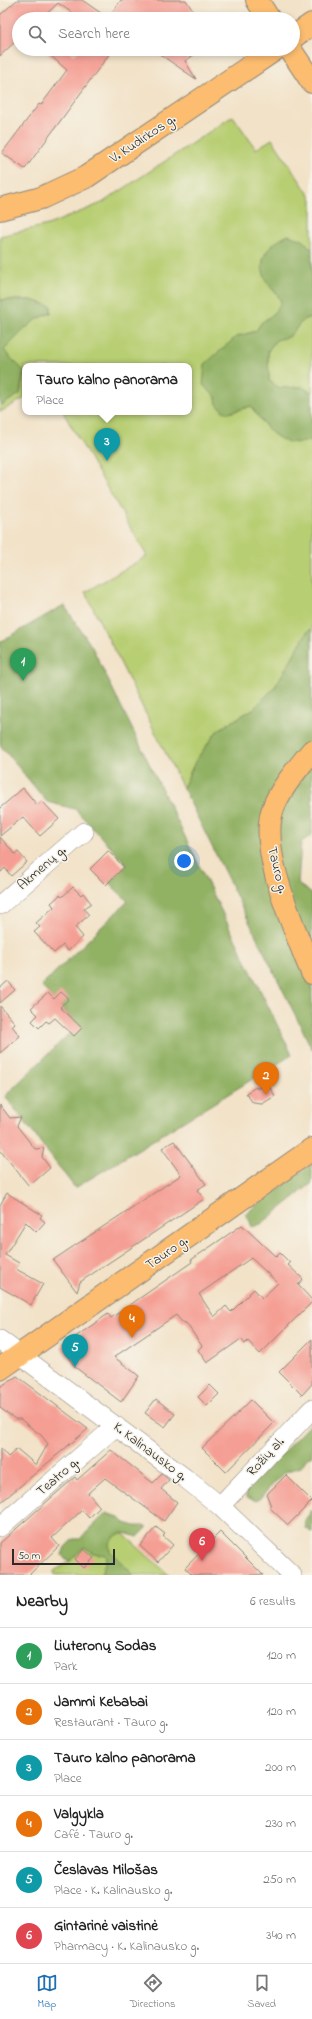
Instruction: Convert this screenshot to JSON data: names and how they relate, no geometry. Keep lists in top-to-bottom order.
{
  "streets": {
    "main road": ["V. Kudirkos g.", "Tauro g."],
    "street": [
      "Akmenų g.",
      "K. Kalinausko g.",
      "Rožių al.",
      "Teatro g."
    ]
  },
  "crossings": [
    ["Tauro g.", "K. Kalinausko g."],
    ["K. Kalinausko g.", "Rožių al."],
    ["K. Kalinausko g.", "Teatro g."]
  ],
  "scale_bar": "50 m",
  "page": {
    "search": "Search here",
    "popup": ["Tauro kalno panorama", "Place"],
    "pins": [
      "3",
      "1",
      "2",
      "4",
      "5",
      "6"
    ],
    "scale": "50 m",
    "heading": ["Nearby", "6 results"],
    "list": [
      {
        "mark": "1",
        "name": "Liuteronų Sodas",
        "note": "Park",
        "value": "120 m"
      },
      {
        "mark": "2",
        "name": "Jammi Kebabai",
        "note": "Restaurant · Tauro g.",
        "value": "120 m"
      },
      {
        "mark": "3",
        "name": "Tauro kalno panorama",
        "note": "Place",
        "value": "200 m"
      },
      {
        "mark": "4",
        "name": "Valgykla",
        "note": "Café · Tauro g.",
        "value": "230 m"
      },
      {
        "mark": "5",
        "name": "Česlavas Milošas",
        "note": "Place · K. Kalinausko g.",
        "value": "250 m"
      },
      {
        "mark": "6",
        "name": "Gintarinė vaistinė",
        "note": "Pharmacy · K. Kalinausko g.",
        "value": "340 m"
      }
    ],
    "nav": ["Map", "Directions", "Saved"]
  }
}
